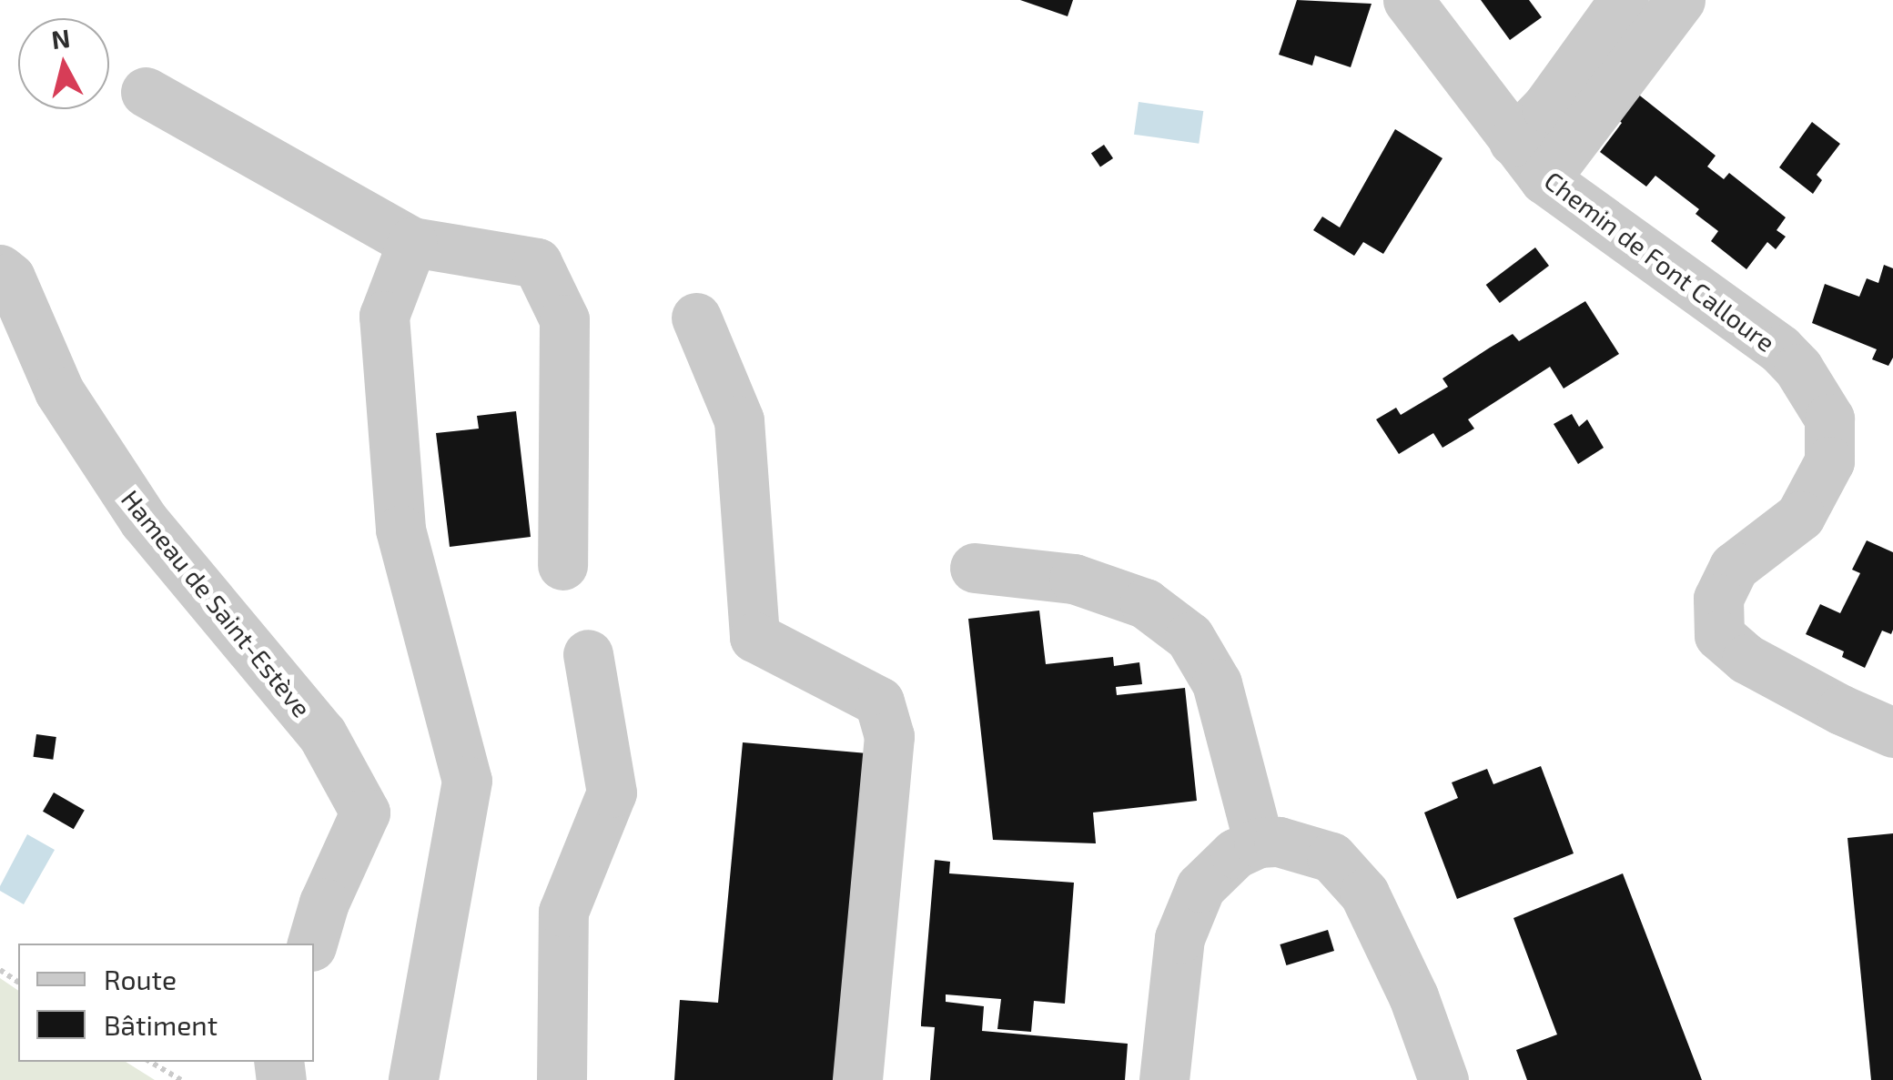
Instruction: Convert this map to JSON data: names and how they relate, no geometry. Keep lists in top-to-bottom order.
{
  "streets": {
    "street": ["Chemin de Font Calloure", "Hameau de Saint-Estève"]
  },
  "legend": ["Route", "Bâtiment"],
  "north": "top"
}
